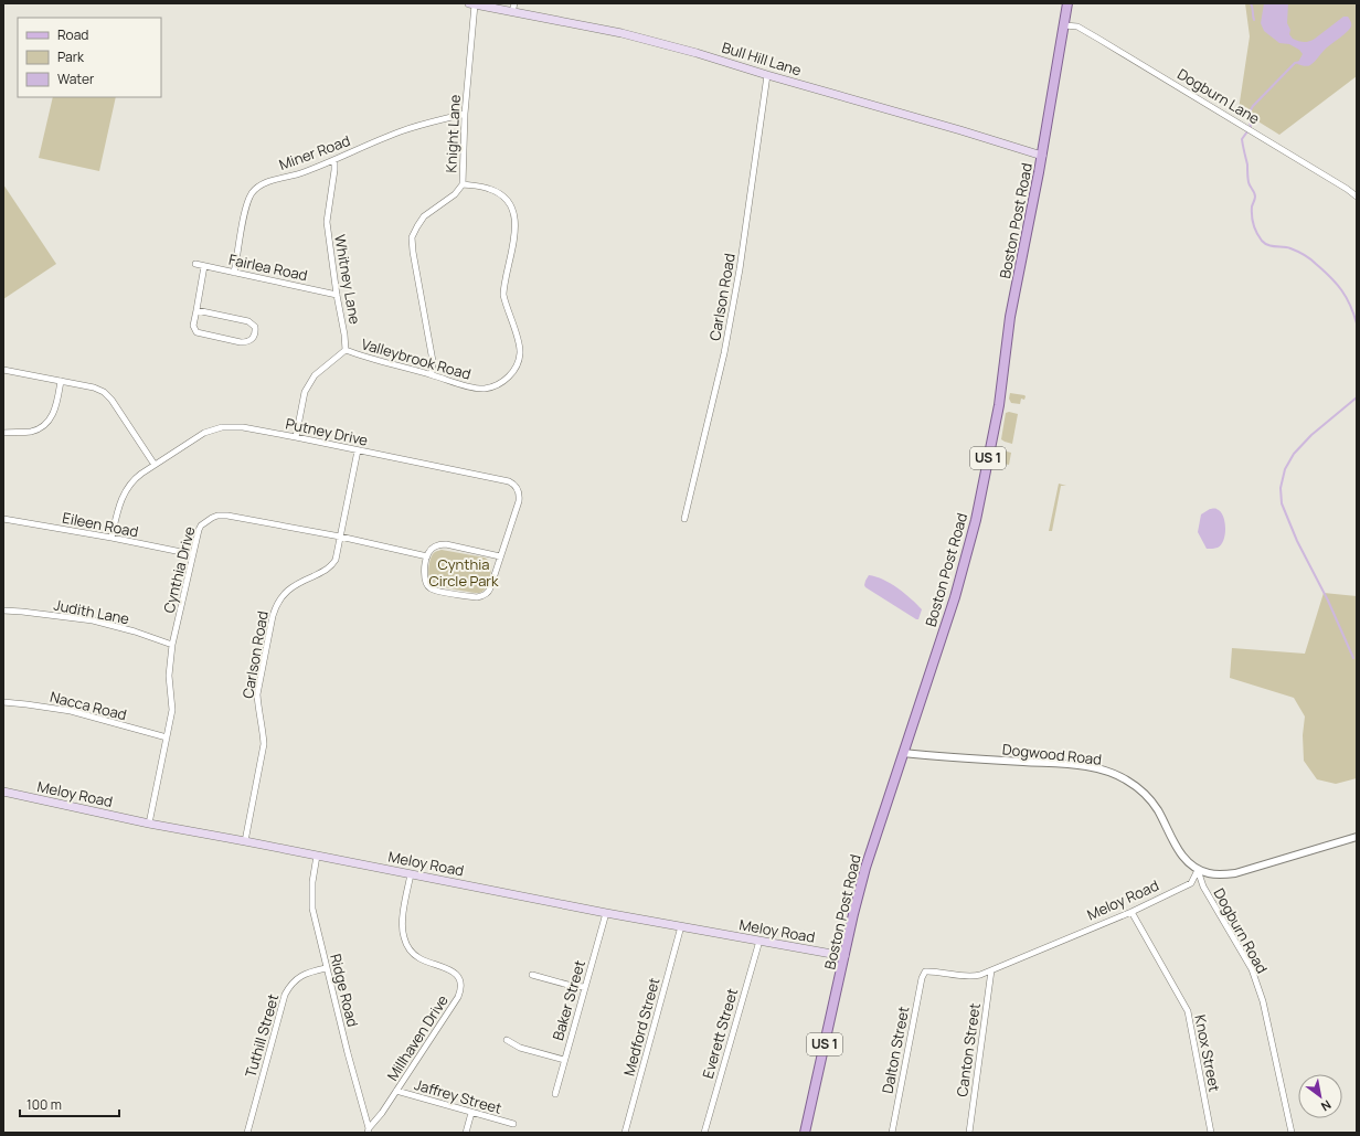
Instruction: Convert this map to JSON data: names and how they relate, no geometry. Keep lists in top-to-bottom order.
{
  "streets": {
    "main road": [
      "Bull Hill Lane",
      "Boston Post Road",
      "US 1",
      "Meloy Road"
    ],
    "street": [
      "Dogburn Lane",
      "Knight Lane",
      "Miner Road",
      "Fairlea Road",
      "Whitney Lane",
      "Carlson Road",
      "Valleybrook Road",
      "Putney Drive",
      "Eileen Road",
      "Cynthia Drive",
      "Judith Lane",
      "Nacca Road",
      "Dogwood Road",
      "Dogburn Road",
      "Ridge Road",
      "Baker Street",
      "Medford Street",
      "Everett Street",
      "Tuthill Street",
      "Millhaven Drive",
      "Dalton Street",
      "Canton Street",
      "Knox Street",
      "Jaffrey Street"
    ]
  },
  "crossings": [
    ["Bull Hill Lane", "Knight Lane"],
    ["Bull Hill Lane", "Boston Post Road"],
    ["Bull Hill Lane", "Carlson Road"],
    ["Dogburn Lane", "Boston Post Road"],
    ["Knight Lane", "Miner Road"],
    ["Knight Lane", "Valleybrook Road"],
    ["Miner Road", "Fairlea Road"],
    ["Miner Road", "Whitney Lane"],
    ["Boston Post Road", "Dogwood Road"],
    ["Boston Post Road", "Meloy Road"],
    ["Fairlea Road", "Whitney Lane"],
    ["Whitney Lane", "Valleybrook Road"],
    ["Carlson Road", "Putney Drive"],
    ["Carlson Road", "Cynthia Drive"],
    ["Carlson Road", "Meloy Road"],
    ["Putney Drive", "Eileen Road"],
    ["Eileen Road", "Cynthia Drive"],
    ["Cynthia Drive", "Judith Lane"],
    ["Cynthia Drive", "Nacca Road"],
    ["Cynthia Drive", "Meloy Road"],
    ["Dogwood Road", "Meloy Road"],
    ["Dogwood Road", "Dogburn Road"],
    ["Meloy Road", "Dogburn Road"],
    ["Meloy Road", "Ridge Road"],
    ["Meloy Road", "Baker Street"],
    ["Meloy Road", "Medford Street"],
    ["Meloy Road", "Everett Street"],
    ["Meloy Road", "Millhaven Drive"],
    ["Meloy Road", "Dalton Street"],
    ["Meloy Road", "Canton Street"],
    ["Meloy Road", "Knox Street"],
    ["Ridge Road", "Tuthill Street"],
    ["Ridge Road", "Millhaven Drive"],
    ["Millhaven Drive", "Jaffrey Street"]
  ],
  "parks": ["Cynthia Circle Park"],
  "legend": ["Road", "Park", "Water"],
  "scale_bar": "100 m",
  "north": "bottom right"
}
